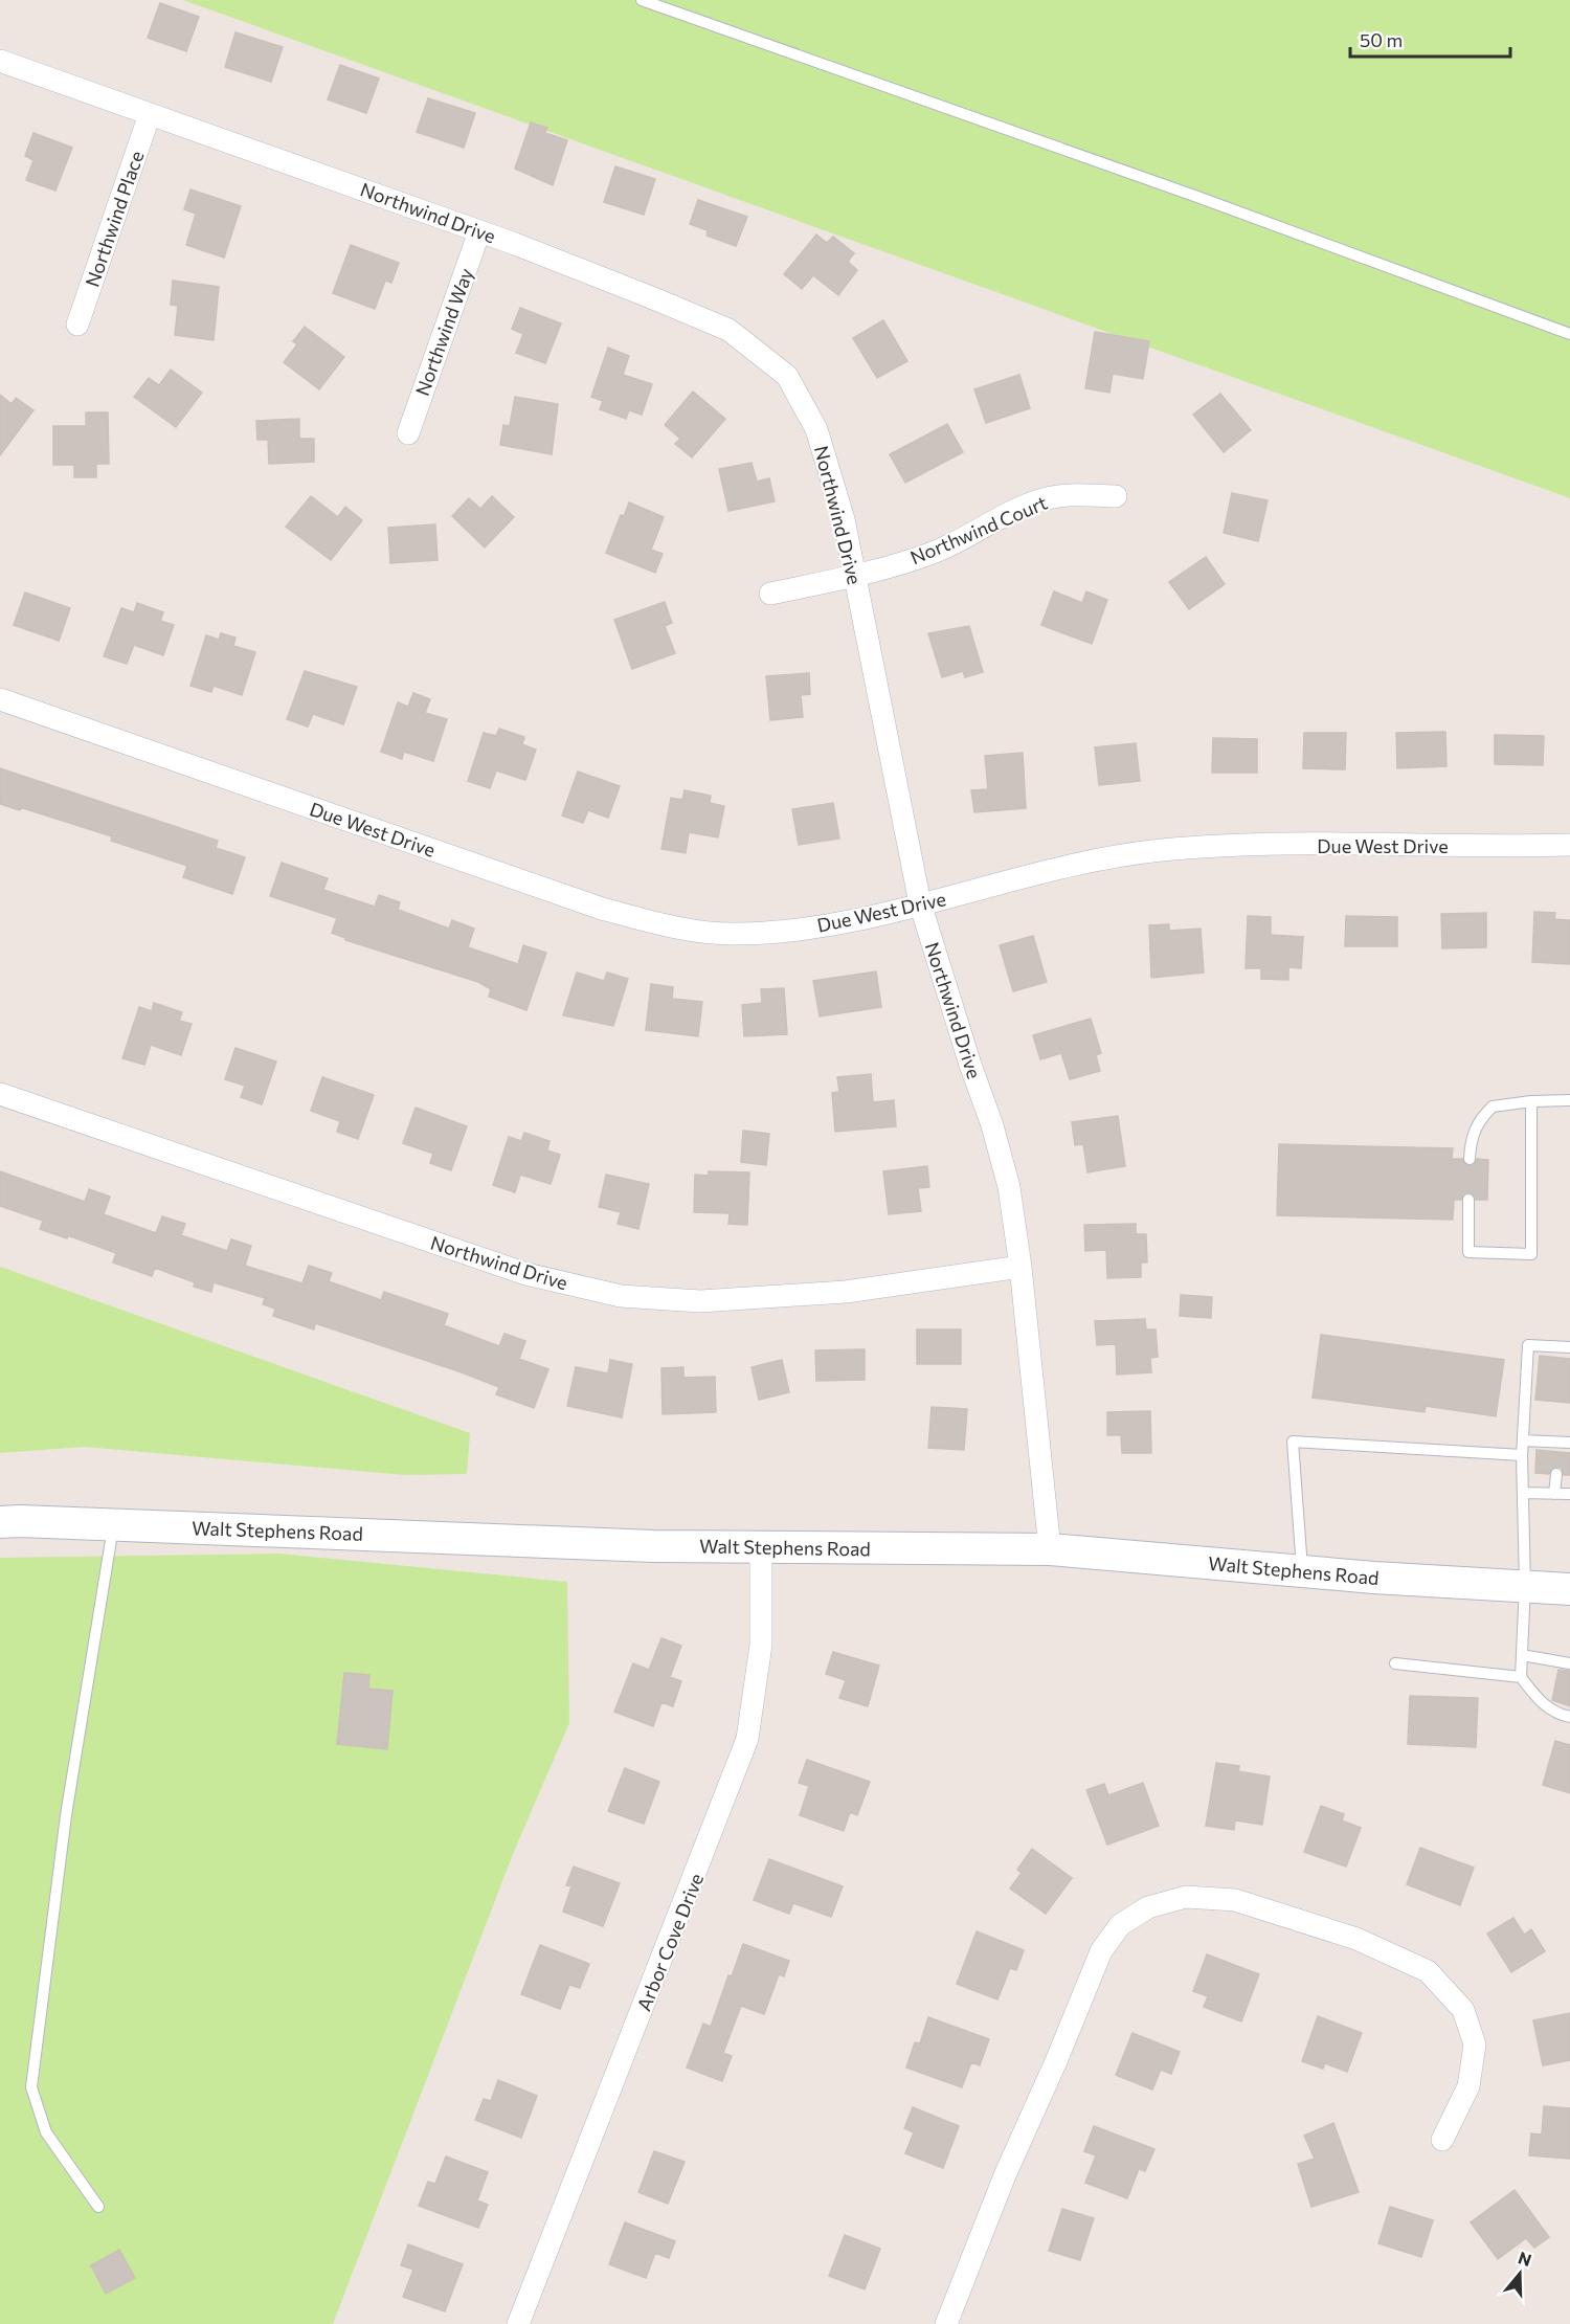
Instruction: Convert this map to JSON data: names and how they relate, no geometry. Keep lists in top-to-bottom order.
{
  "streets": {
    "street": [
      "Northwind Drive",
      "Northwind Place",
      "Northwind Way",
      "Northwind Court",
      "Due West Drive",
      "Walt Stephens Road",
      "Arbor Cove Drive"
    ]
  },
  "crossings": [
    ["Northwind Drive", "Northwind Place"],
    ["Northwind Drive", "Northwind Way"],
    ["Northwind Drive", "Northwind Court"],
    ["Northwind Drive", "Due West Drive"],
    ["Northwind Drive", "Walt Stephens Road"],
    ["Walt Stephens Road", "Arbor Cove Drive"]
  ],
  "scale_bar": "50 m",
  "north": "top"
}
